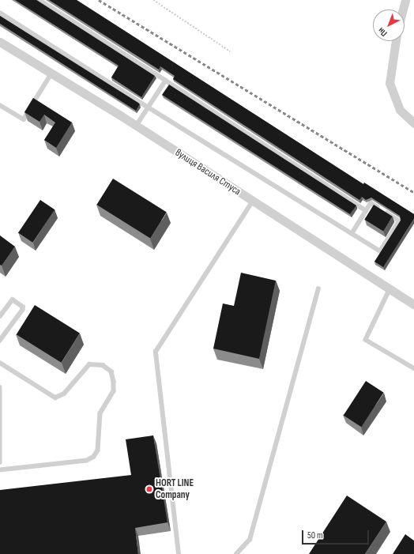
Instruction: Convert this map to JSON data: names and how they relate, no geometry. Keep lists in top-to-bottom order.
{
  "streets": {
    "street": ["вулиця Василя Стуса"]
  },
  "places": ["HORT LINE Company"],
  "scale_bar": "50 m",
  "north": "bottom left"
}
